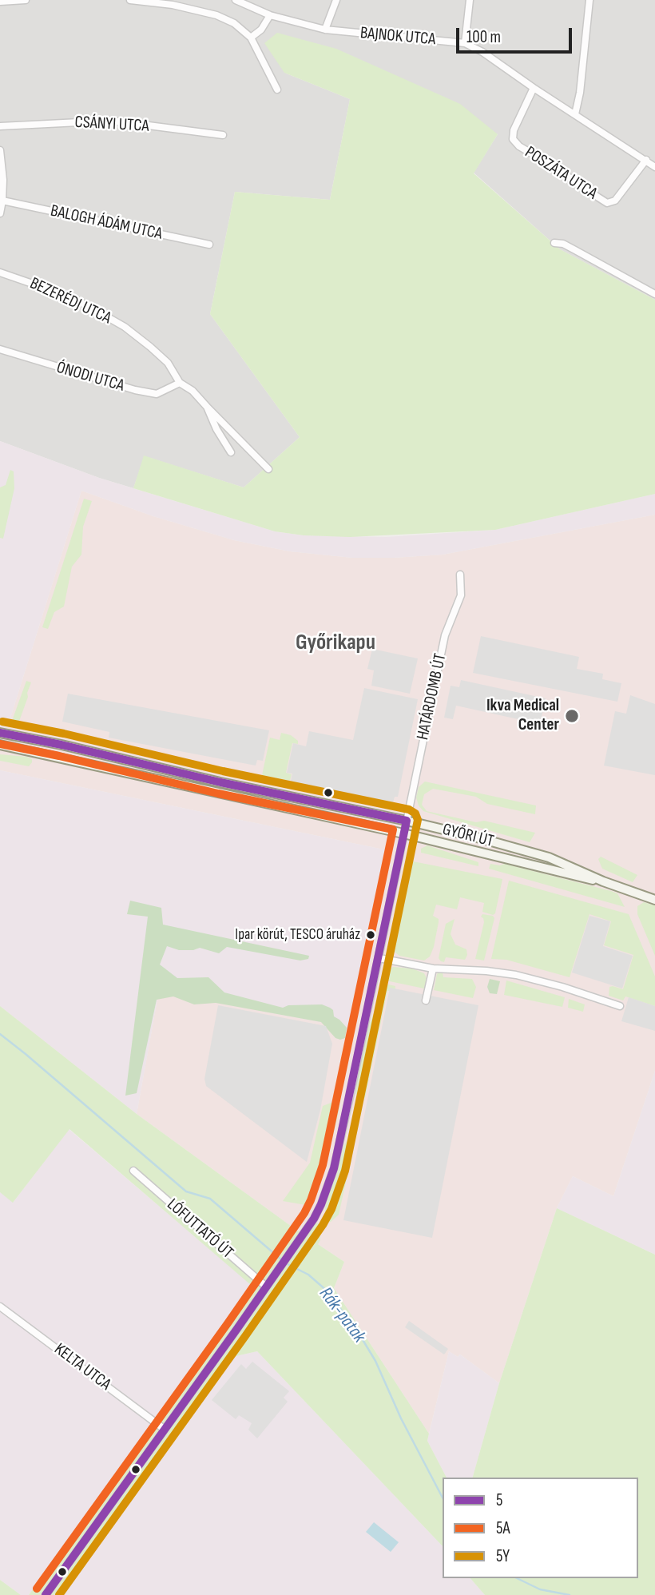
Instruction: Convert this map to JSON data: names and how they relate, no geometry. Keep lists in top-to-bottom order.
{
  "streets": {
    "main road": ["GYŐRI ÚT"],
    "street": [
      "BAJNOK UTCA",
      "CSÁNYI UTCA",
      "POSZÁTA UTCA",
      "BALOGH ÁDÁM UTCA",
      "BEZERÉDJ UTCA",
      "ÓNODI UTCA",
      "HATÁRDOMB ÚT",
      "LÓFUTTATÓ ÚT",
      "KELTA UTCA"
    ]
  },
  "crossings": [
    ["BAJNOK UTCA", "POSZÁTA UTCA"],
    ["BEZERÉDJ UTCA", "ÓNODI UTCA"],
    ["HATÁRDOMB ÚT", "GYŐRI ÚT"],
    ["HATÁRDOMB ÚT", "LÓFUTTATÓ ÚT"],
    ["HATÁRDOMB ÚT", "KELTA UTCA"]
  ],
  "districts": ["Győrikapu"],
  "water": ["Rák-patak"],
  "places": ["Ikva Medical Center", "Ipar körút, TESCO áruház"],
  "lines": ["transit line 5Y", "transit line 5", "transit line 5A"],
  "legend": ["5", "5A", "5Y"],
  "scale_bar": "100 m"
}
